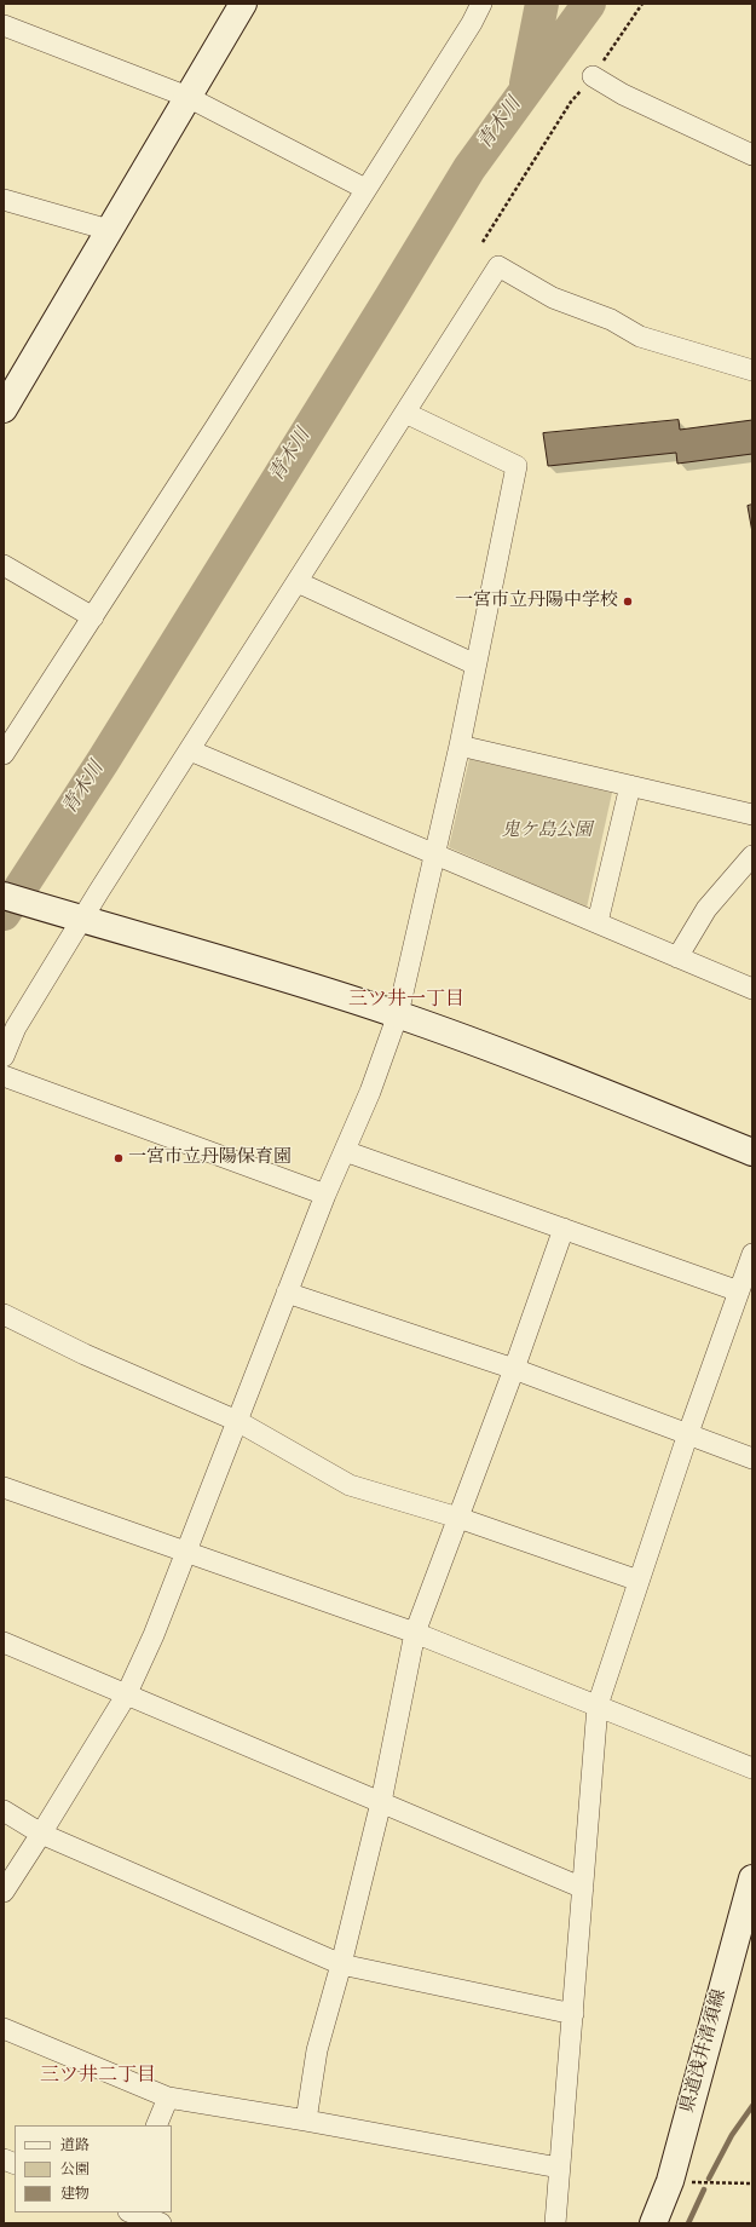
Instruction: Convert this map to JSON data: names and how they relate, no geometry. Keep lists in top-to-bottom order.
{
  "streets": {
    "street": ["県道浅井清須線"]
  },
  "districts": ["三ツ井一丁目", "三ツ井二丁目"],
  "water": ["青木川"],
  "parks": ["鬼ケ島公園"],
  "places": ["一宮市立丹陽中学校", "一宮市立丹陽保育園"],
  "legend": ["道路", "公園", "建物"]
}
